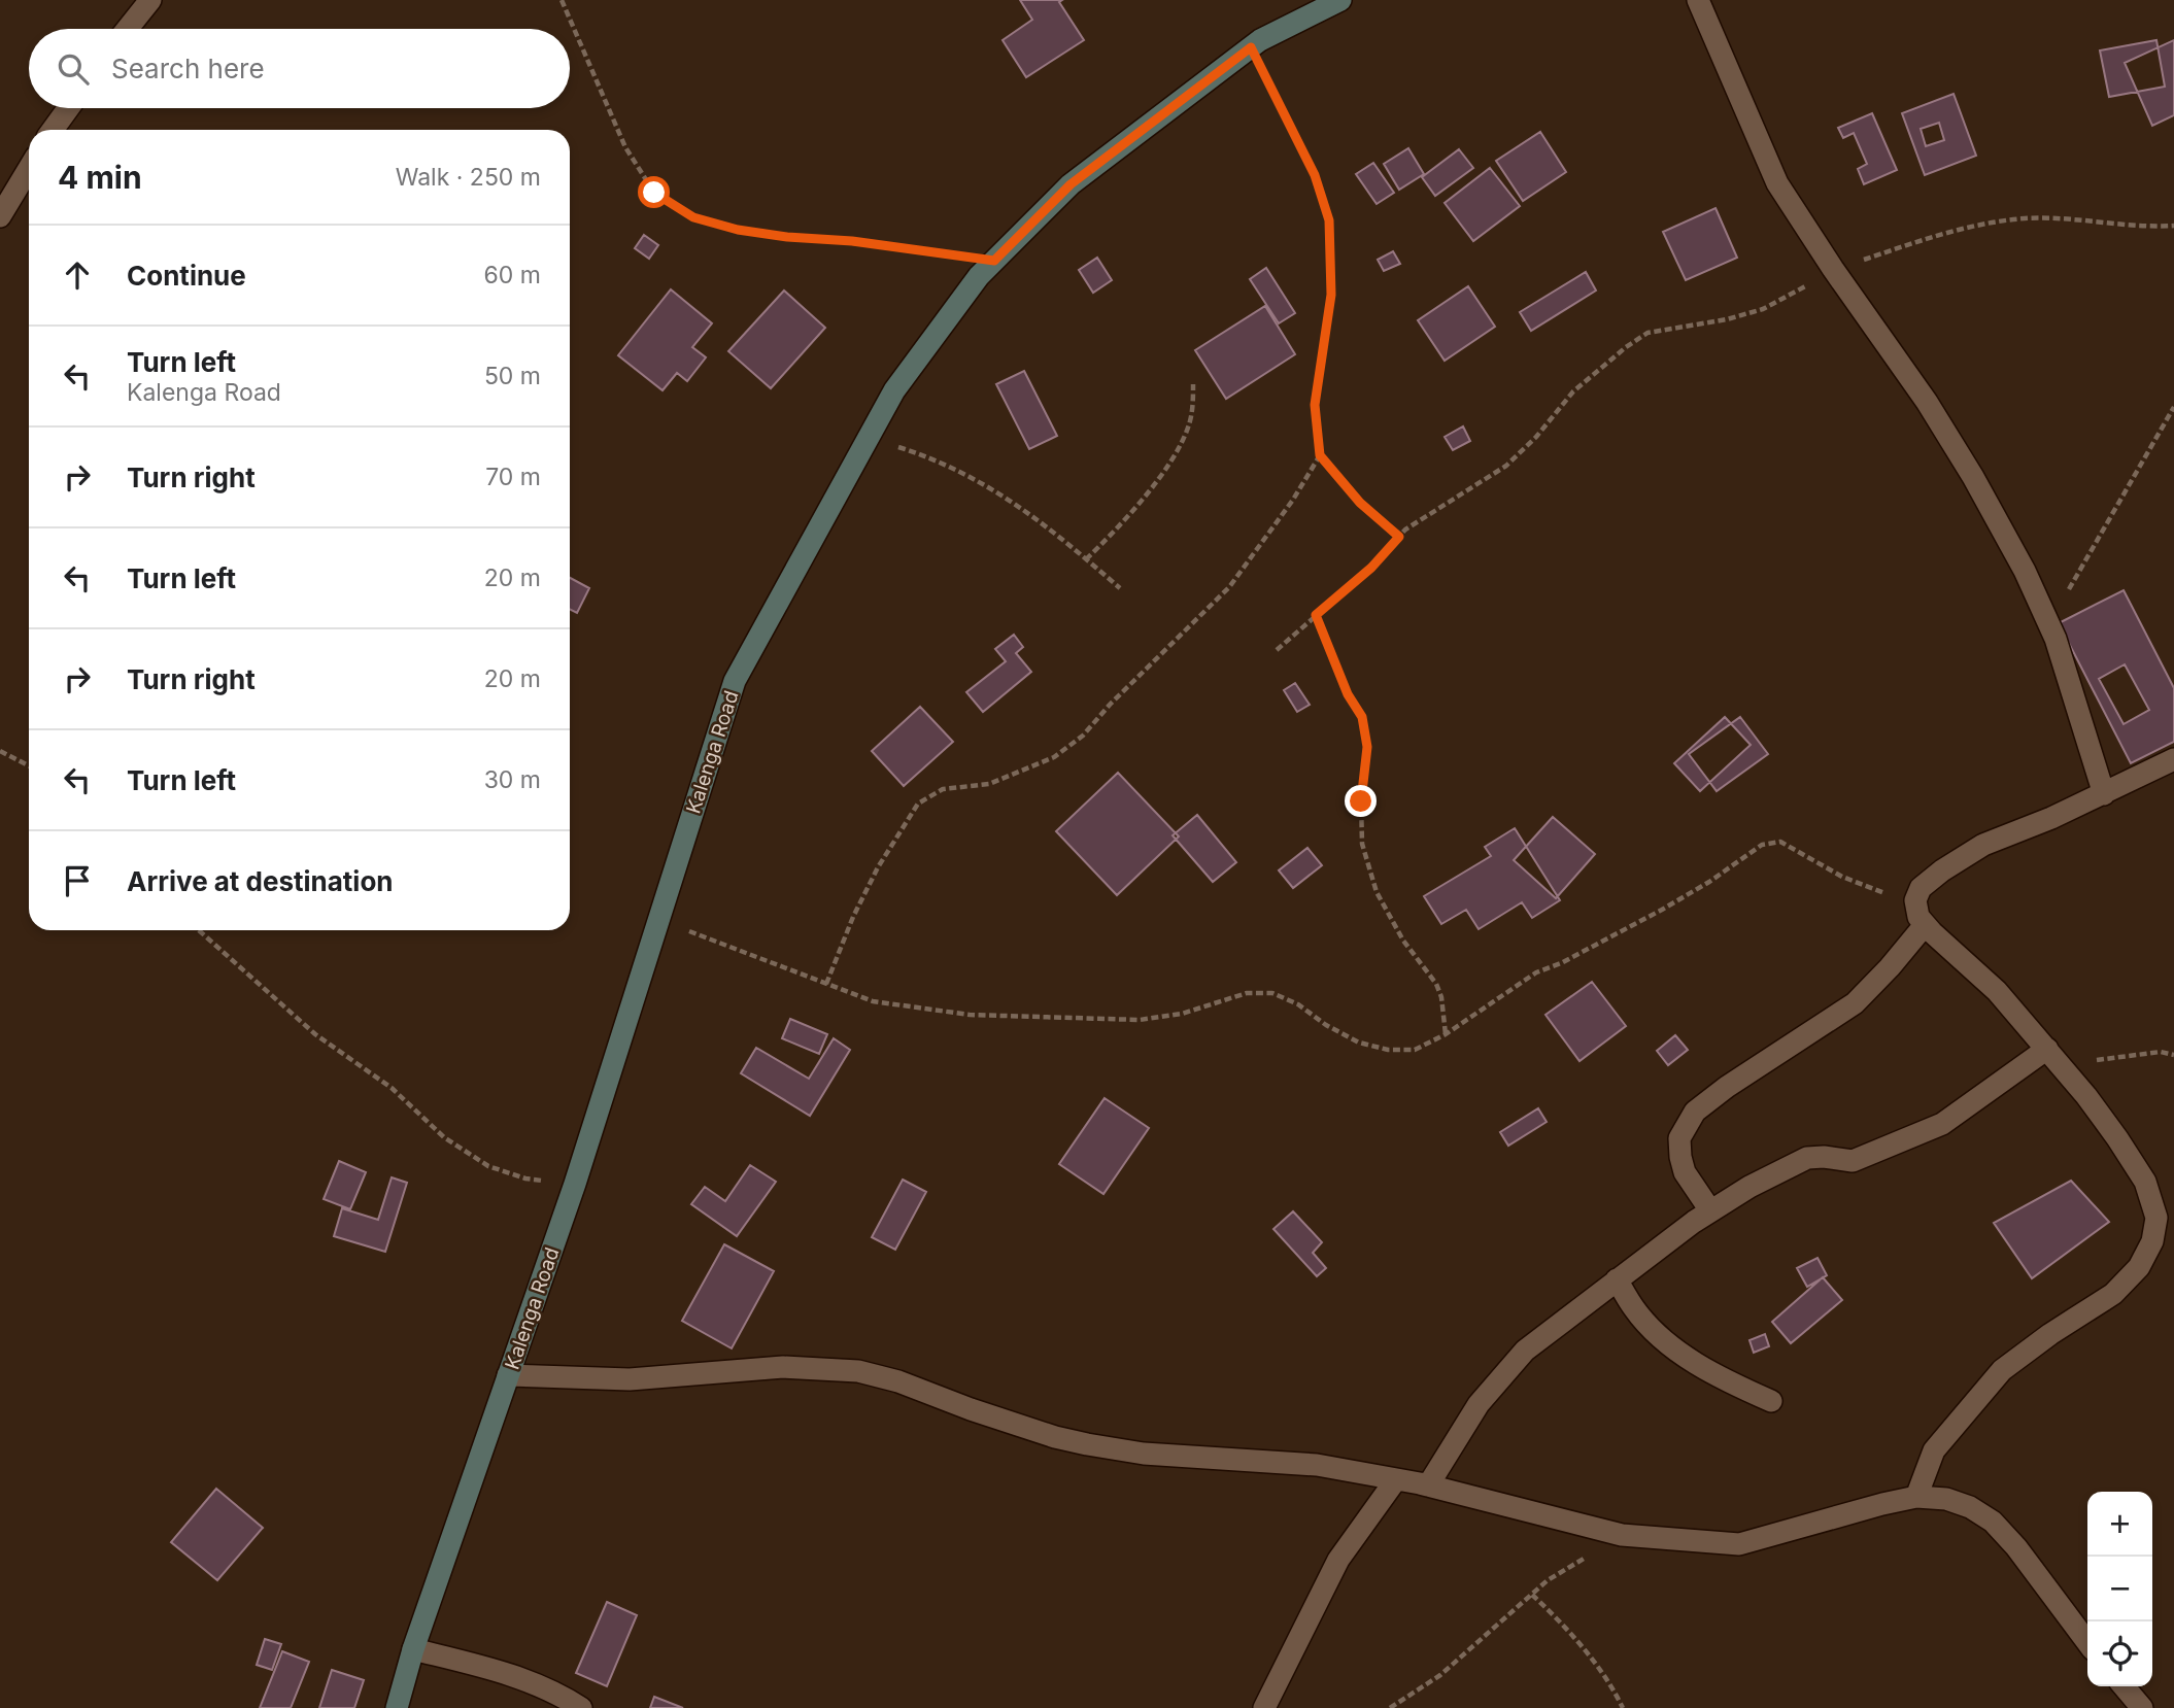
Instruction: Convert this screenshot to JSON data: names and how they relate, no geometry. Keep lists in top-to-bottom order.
{
  "streets": {
    "main road": ["Kalenga Road"]
  },
  "page": {
    "search": "Search here",
    "heading": ["4 min", "Walk · 250 m"],
    "list": [
      ["Continue", "60 m"],
      ["Turn left", "Kalenga Road", "50 m"],
      ["Turn right", "70 m"],
      ["Turn left", "20 m"],
      ["Turn right", "20 m"],
      ["Turn left", "30 m"],
      "Arrive at destination"
    ],
    "map_buttons": ["+", "−"]
  }
}
